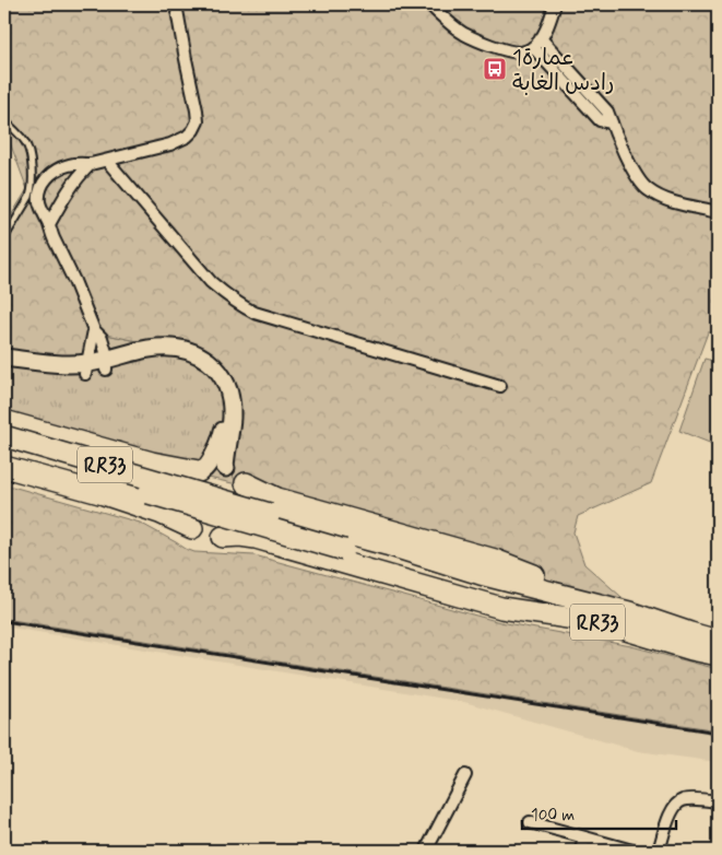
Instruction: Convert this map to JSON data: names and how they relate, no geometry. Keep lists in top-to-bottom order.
{
  "streets": {
    "highway": ["RR33"]
  },
  "places": {
    "bus stop": ["1عمارة رادس الغابة"]
  },
  "scale_bar": "100 m"
}
